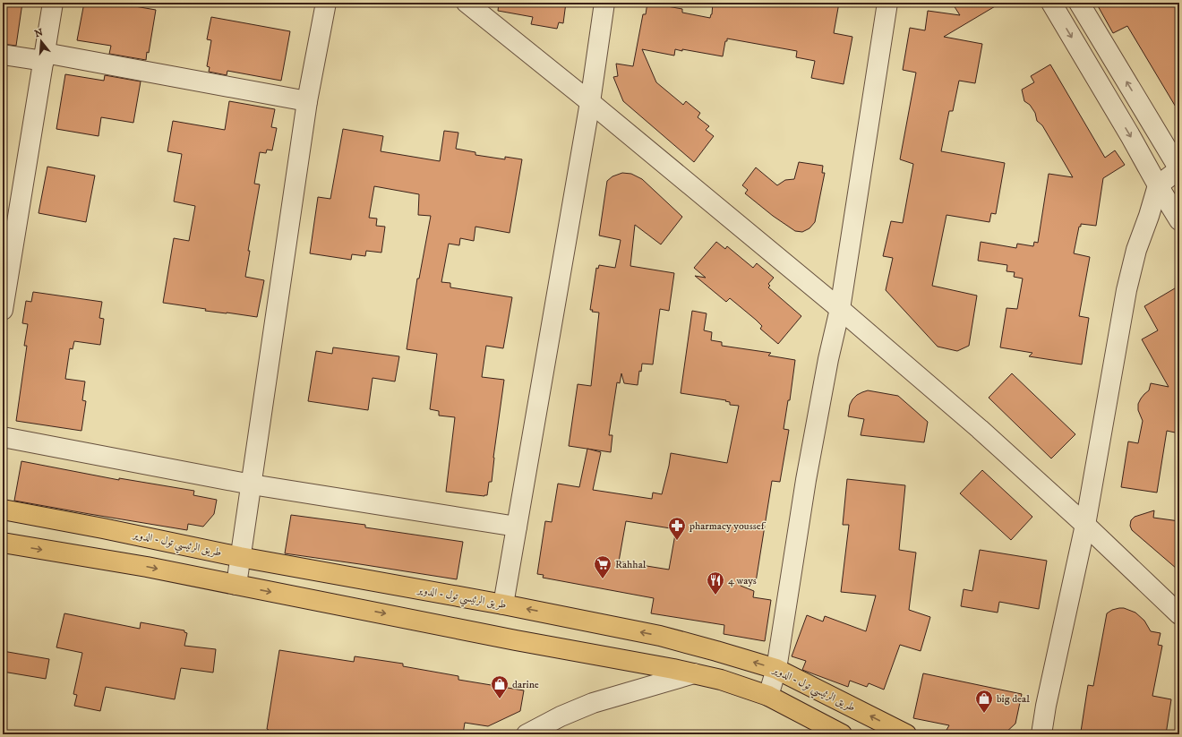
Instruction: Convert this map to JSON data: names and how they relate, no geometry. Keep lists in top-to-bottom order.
{
  "streets": {
    "main road": ["طريق الرئيسي تول - الدوير"]
  },
  "places": {
    "pharmacy": ["pharmacy youssef"],
    "supermarket": ["Rahhal"],
    "restaurant": ["4 ways"],
    "shop": ["darine", "big deal"]
  },
  "north": "top"
}
